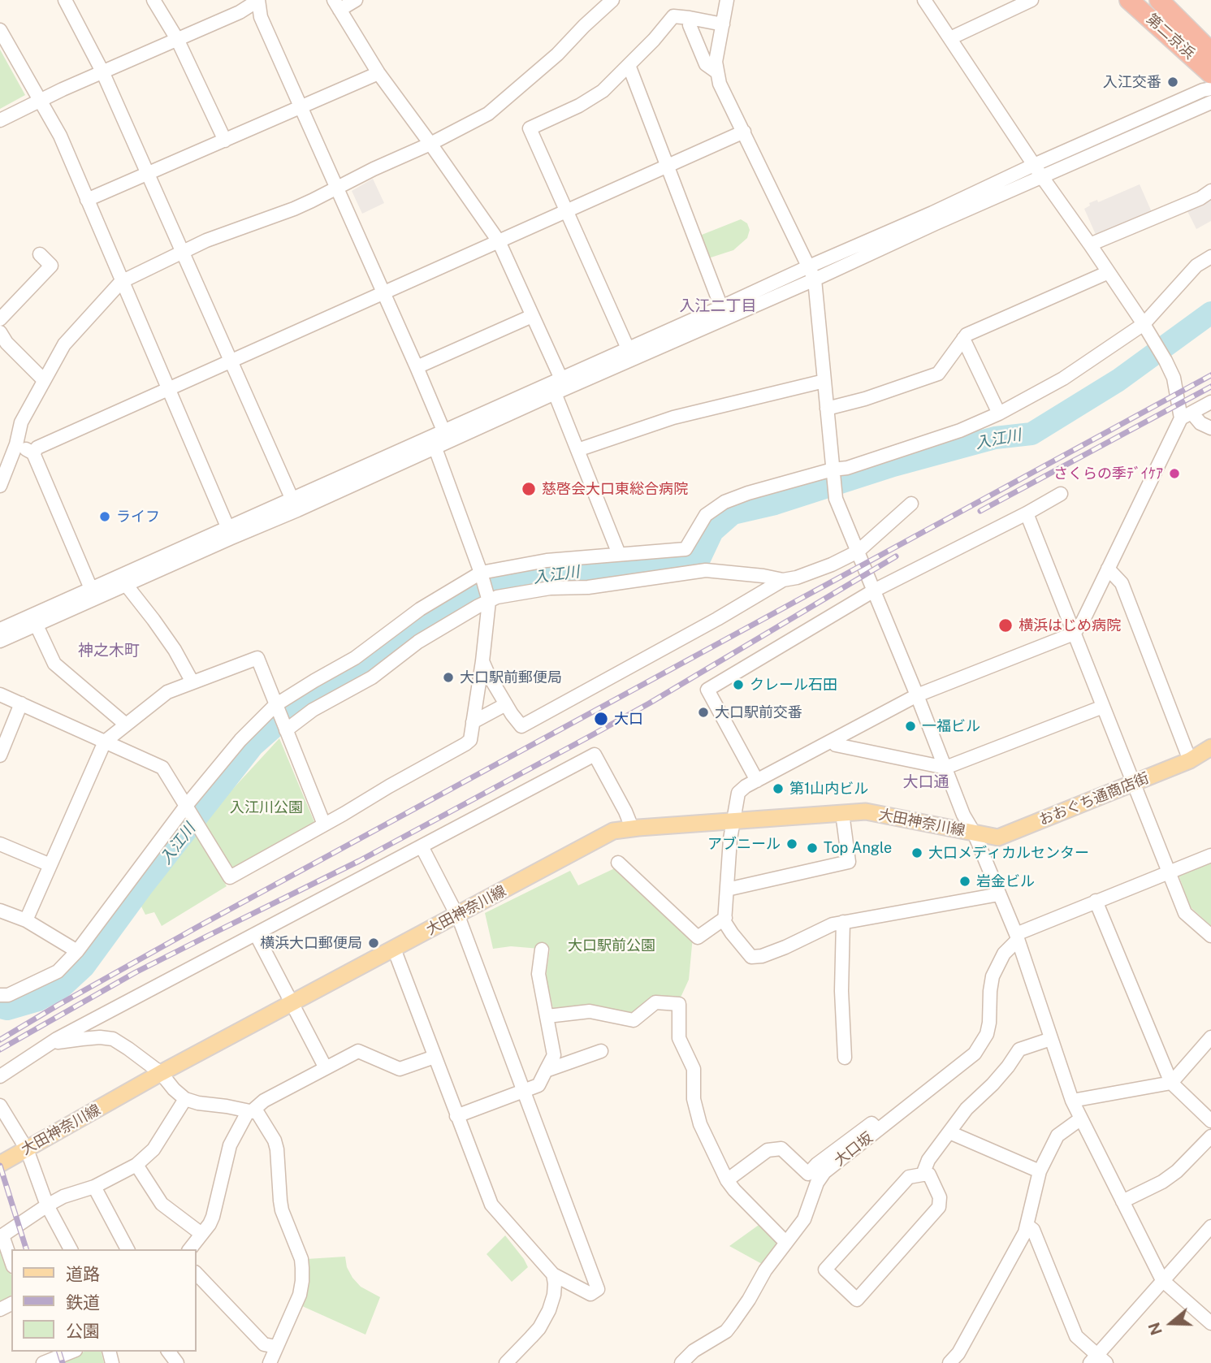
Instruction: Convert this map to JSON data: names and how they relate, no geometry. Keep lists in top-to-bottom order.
{
  "streets": {
    "highway": ["第二京浜"],
    "main road": ["おおぐち通商店街", "大田神奈川線"],
    "street": ["大口坂"]
  },
  "crossings": [
    ["おおぐち通商店街", "大田神奈川線"]
  ],
  "districts": ["入江二丁目", "神之木町", "大口通"],
  "water": ["入江川"],
  "parks": ["入江川公園", "大口駅前公園"],
  "places": [
    "入江交番",
    "さくらの季ﾃﾞｲｹｱ",
    "慈啓会大口東総合病院",
    "ライフ",
    "横浜はじめ病院",
    "大口駅前郵便局",
    "クレール石田",
    "大口駅前交番",
    "大口",
    "一福ビル",
    "第1山内ビル",
    "アブニール",
    "Top Angle",
    "大口メディカルセンター",
    "岩金ビル",
    "横浜大口郵便局"
  ],
  "legend": ["道路", "鉄道", "公園"],
  "north": "left"
}
